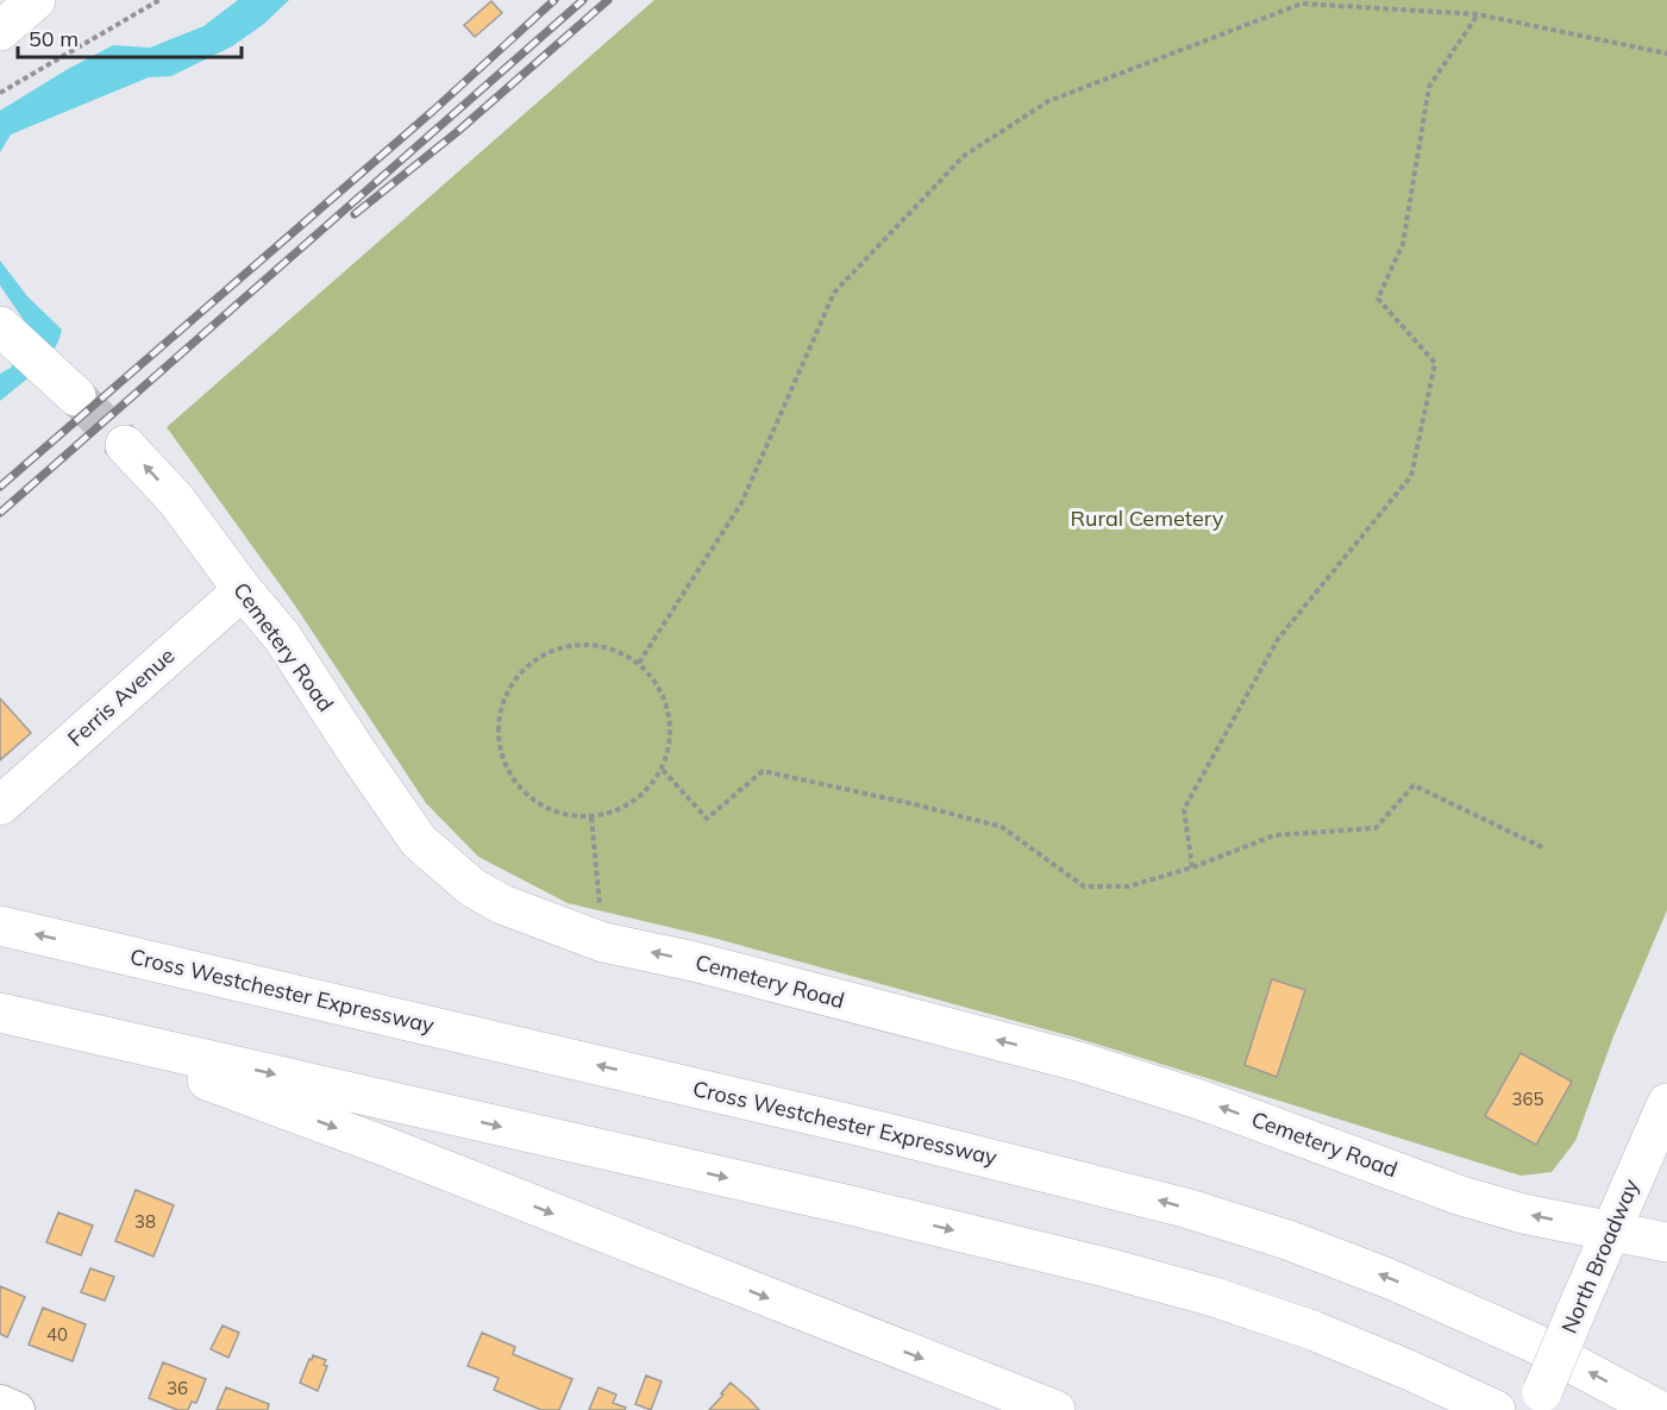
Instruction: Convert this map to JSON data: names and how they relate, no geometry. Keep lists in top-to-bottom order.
{
  "streets": {
    "main road": [
      "Cemetery Road",
      "Ferris Avenue",
      "Cross Westchester Expressway",
      "North Broadway"
    ]
  },
  "crossings": [
    ["Cemetery Road", "Ferris Avenue"],
    ["Cemetery Road", "North Broadway"]
  ],
  "parks": ["Rural Cemetery"],
  "house_numbers": [
    "365",
    "38",
    "40",
    "36"
  ],
  "scale_bar": "50 m"
}
